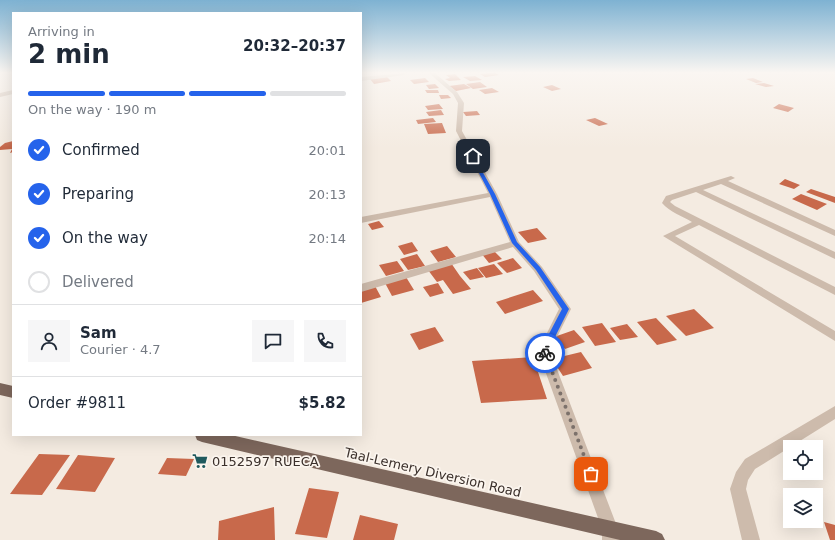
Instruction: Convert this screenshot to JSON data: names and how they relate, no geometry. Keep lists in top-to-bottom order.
{
  "streets": {
    "main road": ["Taal-Lemery Diversion Road"]
  },
  "places": {
    "supermarket": ["0152597 RUECA"]
  },
  "page": {
    "heading": ["2 min", "Arriving in", "20:32–20:37"],
    "panel": [
      "Sam",
      "Courier · 4.7",
      "Order #9811",
      "$5.82"
    ],
    "bar": "On the way · 190 m",
    "list": [
      ["Confirmed", "20:01"],
      ["Preparing", "20:13"],
      ["On the way", "20:14"],
      "Delivered"
    ]
  }
}
